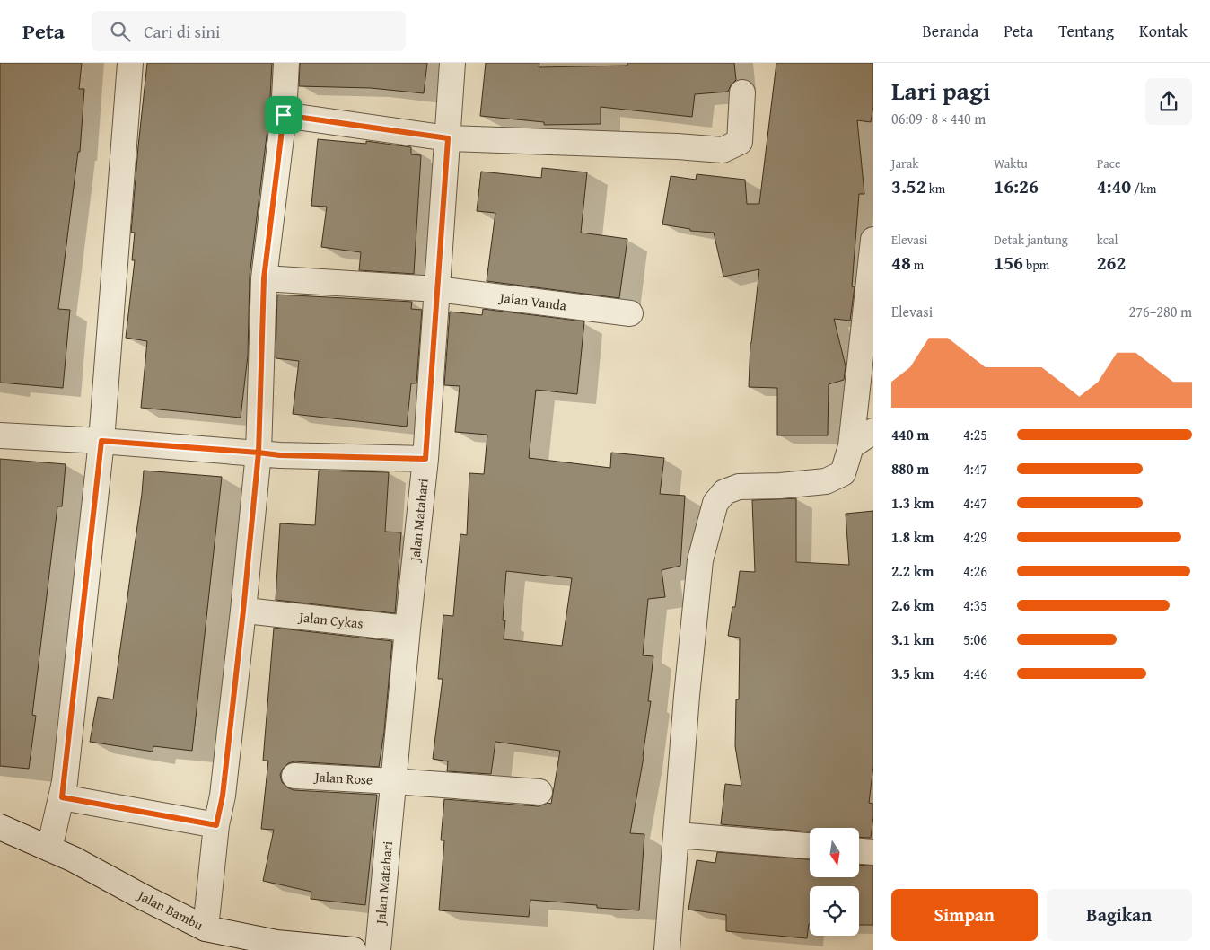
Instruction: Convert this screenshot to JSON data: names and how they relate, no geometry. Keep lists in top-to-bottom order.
{
  "streets": {
    "street": [
      "Jalan Vanda",
      "Jalan Matahari",
      "Jalan Cykas",
      "Jalan Rose",
      "Jalan Bambu"
    ]
  },
  "crossings": [
    ["Jalan Vanda", "Jalan Matahari"],
    ["Jalan Matahari", "Jalan Cykas"],
    ["Jalan Matahari", "Jalan Rose"]
  ],
  "north": "bottom",
  "page": {
    "header": "Peta",
    "search": "Cari di sini",
    "nav": [
      "Beranda",
      "Peta",
      "Tentang",
      "Kontak"
    ],
    "heading": ["Lari pagi", "06:09 · 8 × 440 m"],
    "stats": [
      ["Jarak", "3.52 km"],
      ["Waktu", "16:26"],
      ["Pace", "4:40 /km"],
      ["Elevasi", "48 m"],
      ["Detak jantung", "156 bpm"],
      ["kcal", "262"]
    ],
    "chart": ["Elevasi", "276–280 m"],
    "list": [
      {
        "name": "440 m",
        "note": "4:25"
      },
      {
        "name": "880 m",
        "note": "4:47"
      },
      {
        "name": "1.3 km",
        "note": "4:47"
      },
      {
        "name": "1.8 km",
        "note": "4:29"
      },
      {
        "name": "2.2 km",
        "note": "4:26"
      },
      {
        "name": "2.6 km",
        "note": "4:35"
      },
      {
        "name": "3.1 km",
        "note": "5:06"
      },
      {
        "name": "3.5 km",
        "note": "4:46"
      }
    ],
    "buttons": ["Simpan", "Bagikan"]
  }
}
